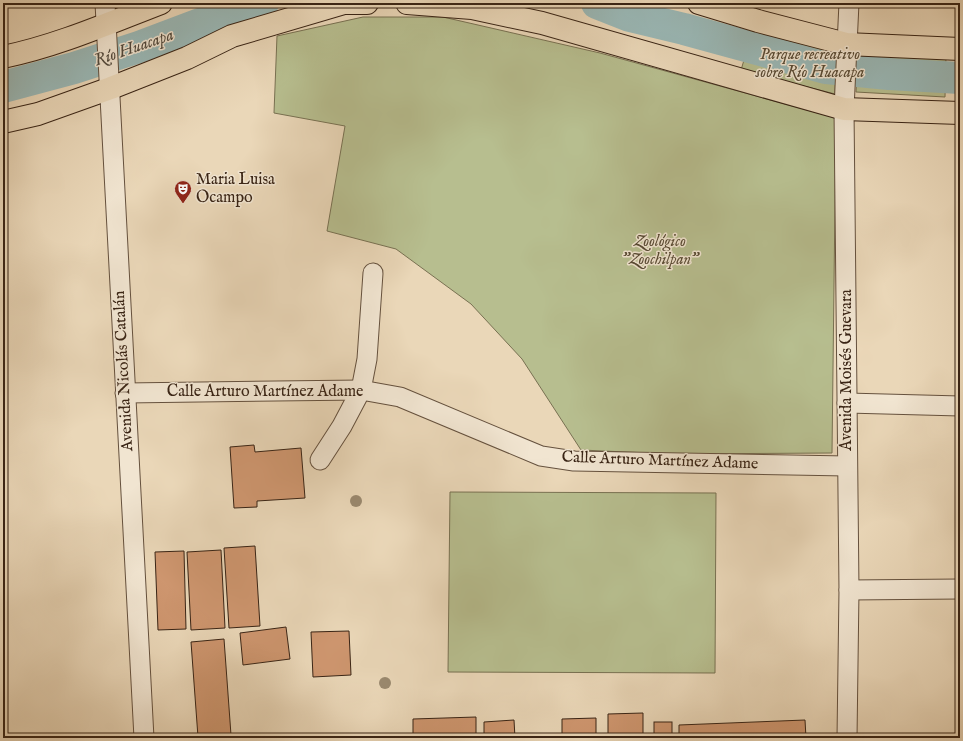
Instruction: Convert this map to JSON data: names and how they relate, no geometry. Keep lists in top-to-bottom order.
{
  "streets": {
    "street": ["Avenida Moisés Guevara", "Avenida Nicolás Catalán", "Calle Arturo Martínez Adame"]
  },
  "crossings": [
    ["Avenida Moisés Guevara", "Calle Arturo Martínez Adame"],
    ["Avenida Nicolás Catalán", "Calle Arturo Martínez Adame"]
  ],
  "water": ["Río Huacapa"],
  "parks": ["Parque recreativo sobre Río Huacapa", "Zoológico \"Zoochilpan\""],
  "places": {
    "theatre": ["Maria Luisa Ocampo"]
  }
}
